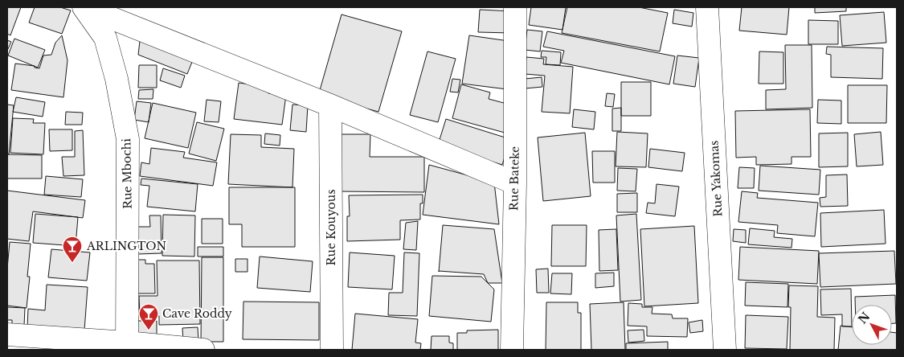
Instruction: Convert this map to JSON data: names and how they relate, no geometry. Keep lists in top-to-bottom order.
{
  "streets": {
    "street": [
      "Rue Mbochi",
      "Rue Bateke",
      "Rue Yakomas",
      "Rue Kouyous"
    ]
  },
  "places": {
    "bar": ["ARLINGTON", "Cave Roddy"]
  },
  "north": "top left"
}
